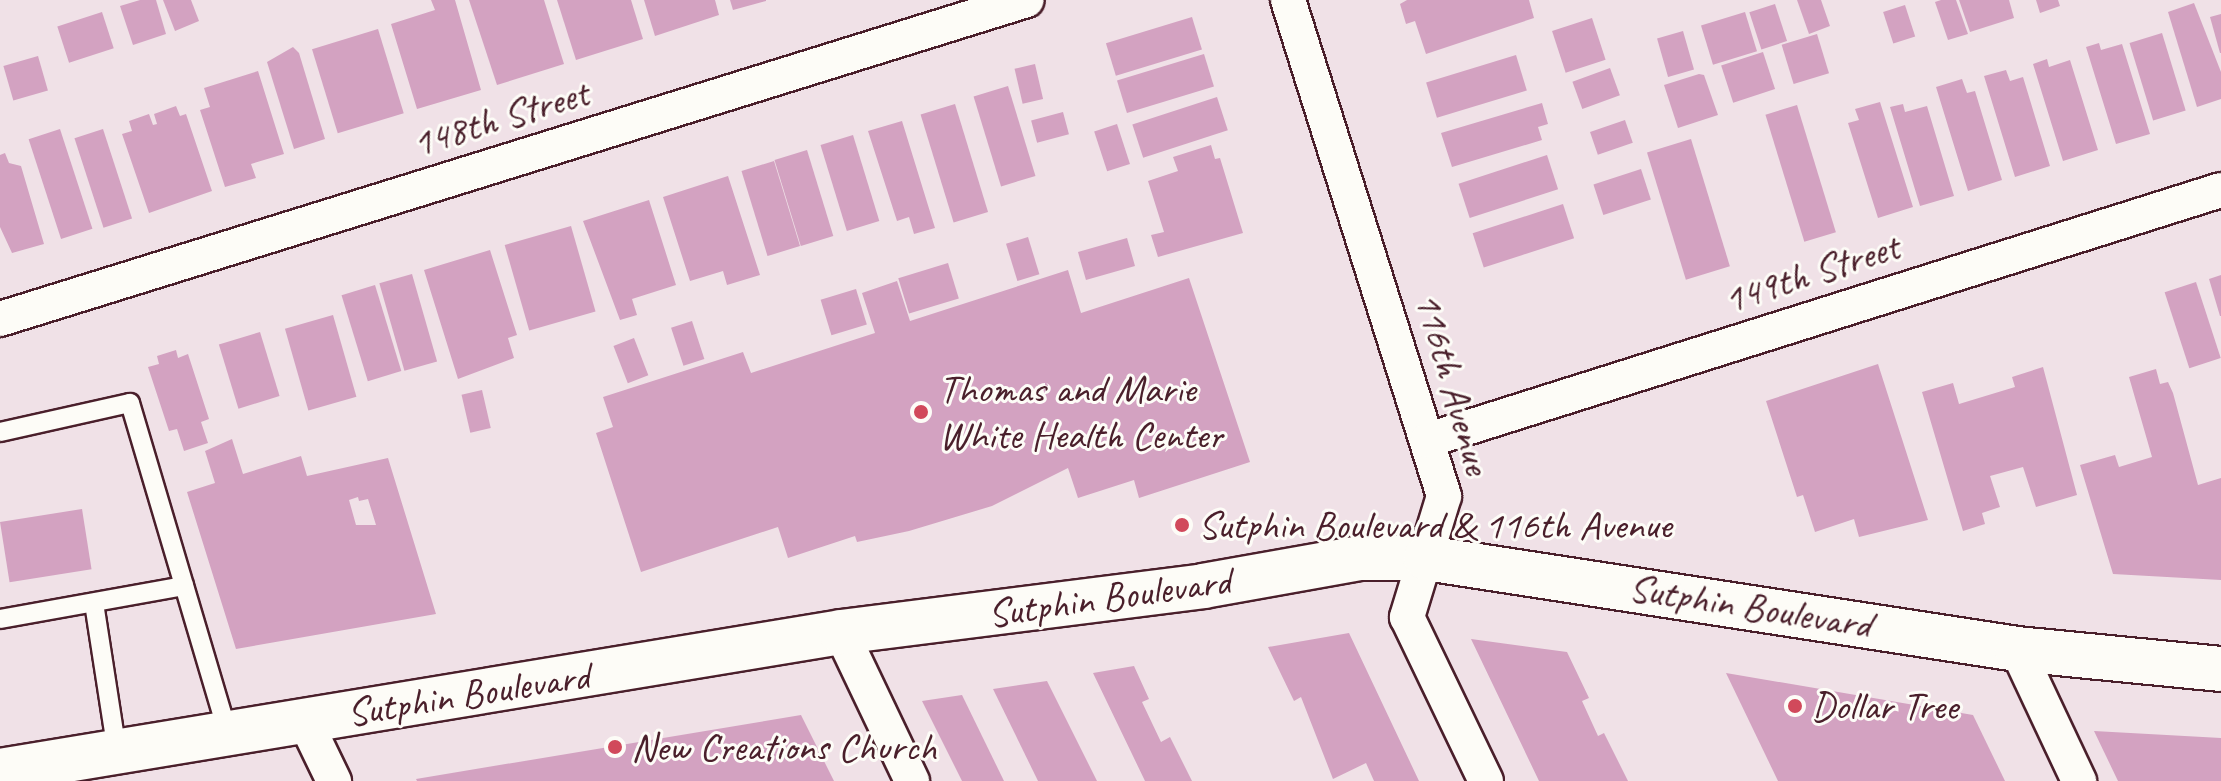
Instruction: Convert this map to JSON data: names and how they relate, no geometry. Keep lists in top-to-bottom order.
{
  "streets": {
    "main road": ["Sutphin Boulevard"],
    "street": ["148th Street", "149th Street", "116th Avenue"]
  },
  "crossings": [
    ["149th Street", "116th Avenue"],
    ["116th Avenue", "Sutphin Boulevard"]
  ],
  "places": [
    "Thomas and Marie White Health Center",
    "Sutphin Boulevard & 116th Avenue",
    "Dollar Tree",
    "New Creations Church"
  ]
}
